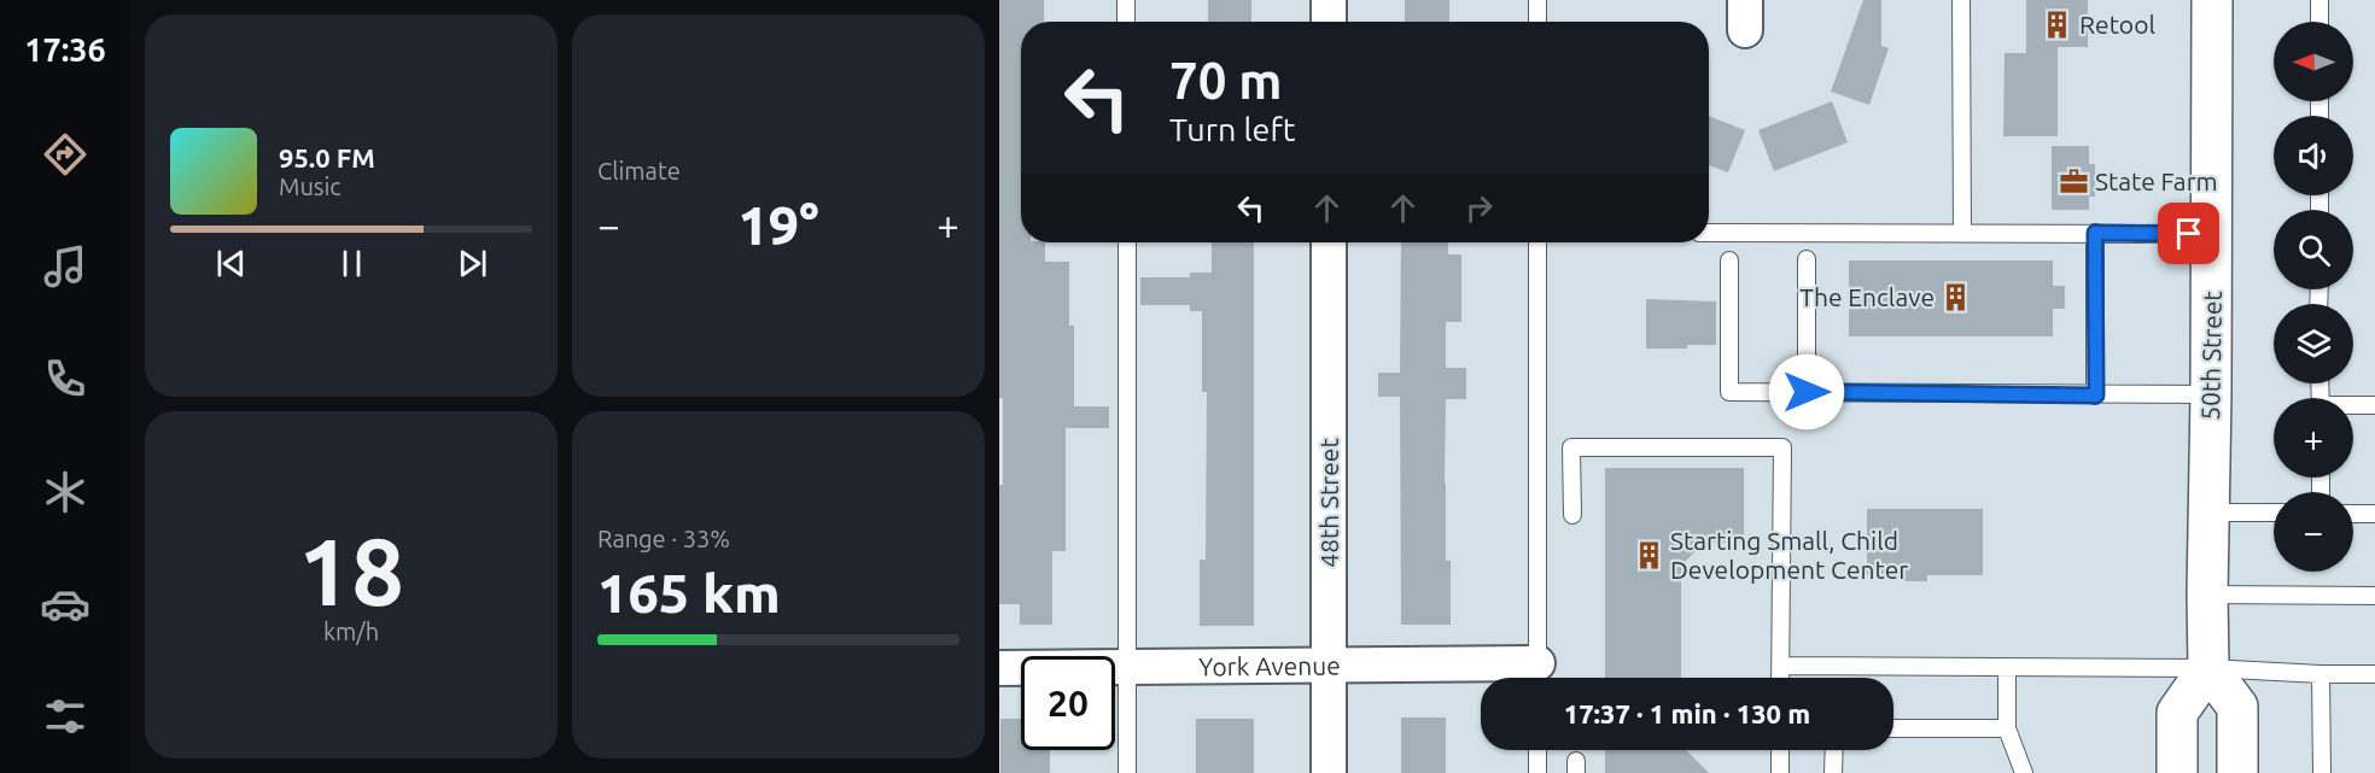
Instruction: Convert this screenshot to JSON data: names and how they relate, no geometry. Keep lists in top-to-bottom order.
{
  "streets": {
    "main road": ["50th Street"],
    "street": ["48th Street", "York Avenue"]
  },
  "crossings": [
    ["48th Street", "York Avenue"]
  ],
  "places": {
    "building": ["Retool", "The Enclave", "Starting Small, Child Development Center"],
    "office": ["State Farm"]
  },
  "north": "left",
  "page": {
    "tabs": "17:36",
    "tile": [
      "Climate",
      ["18", "km/h"],
      ["Range · 33%", "165 km"]
    ],
    "map_buttons": ["+", "−"],
    "turn": ["70 m", "Turn left"],
    "song": ["95.0 FM", "Music"],
    "heat": ["−", "19°", "+"],
    "limit": "20",
    "trip": "17:37 · 1 min · 130 m"
  }
}
